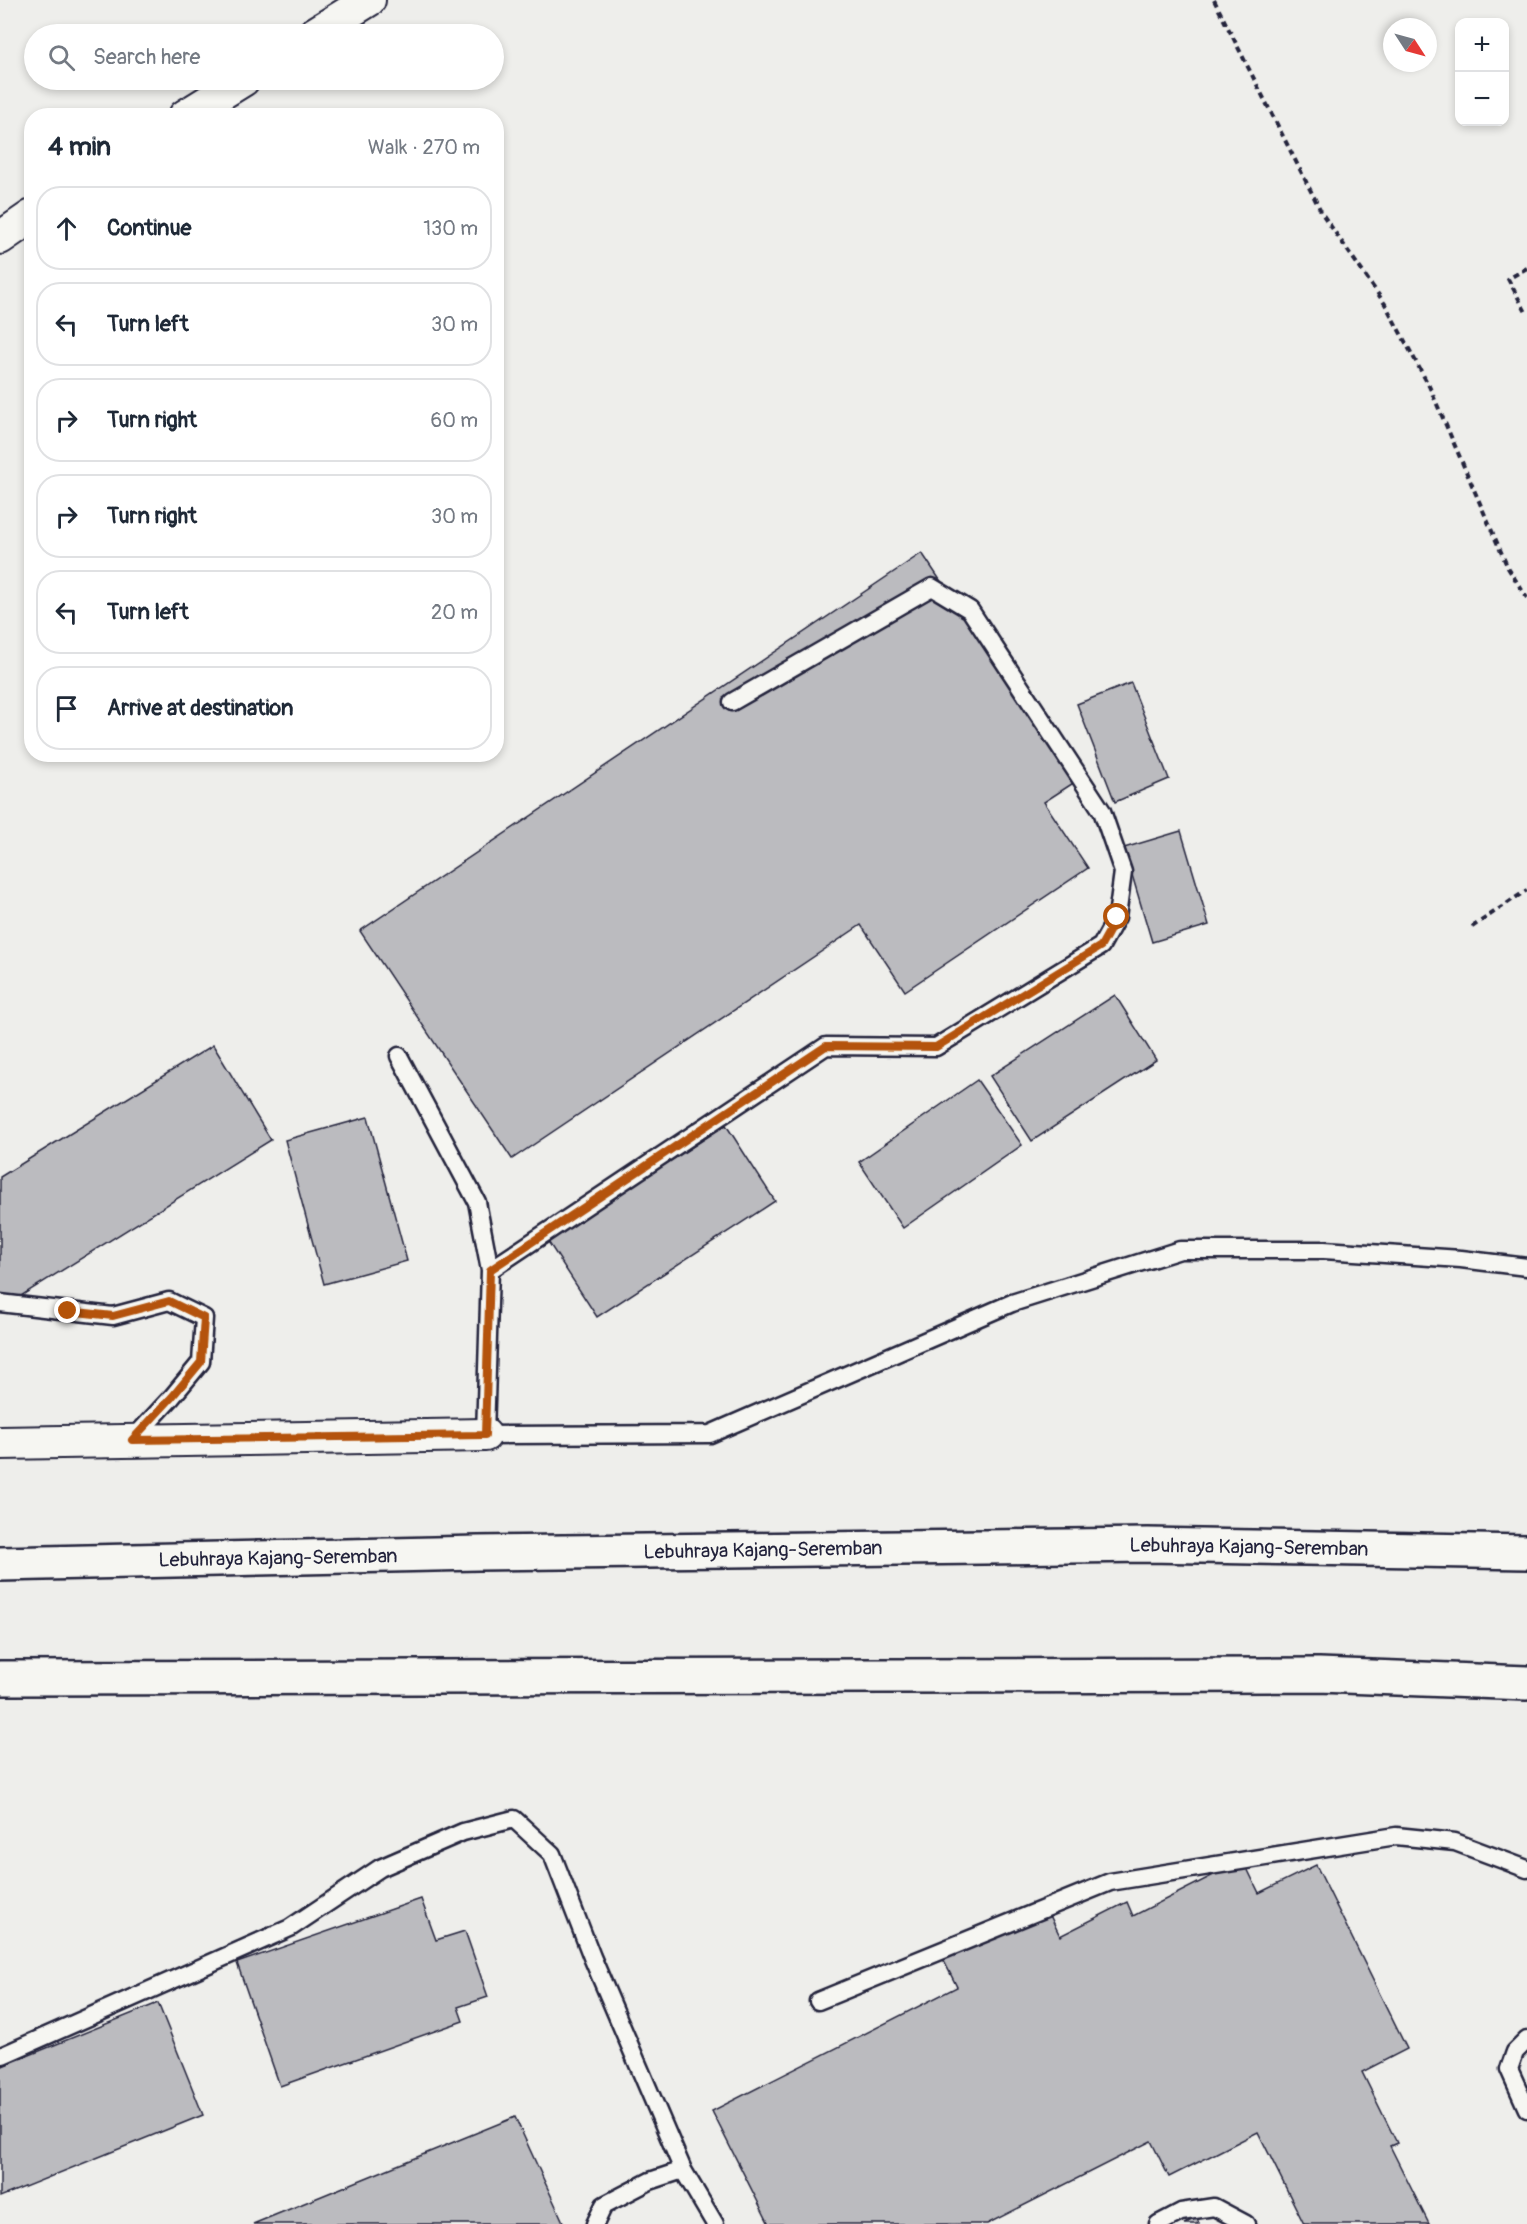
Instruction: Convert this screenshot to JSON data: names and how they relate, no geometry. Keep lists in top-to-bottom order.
{
  "streets": {
    "highway": ["Lebuhraya Kajang-Seremban"]
  },
  "north": "bottom right",
  "page": {
    "map_buttons": ["+", "−"],
    "search": "Search here",
    "heading": ["4 min", "Walk · 270 m"],
    "list": [
      ["Continue", "130 m"],
      ["Turn left", "30 m"],
      ["Turn right", "60 m"],
      ["Turn right", "30 m"],
      ["Turn left", "20 m"],
      "Arrive at destination"
    ]
  }
}
